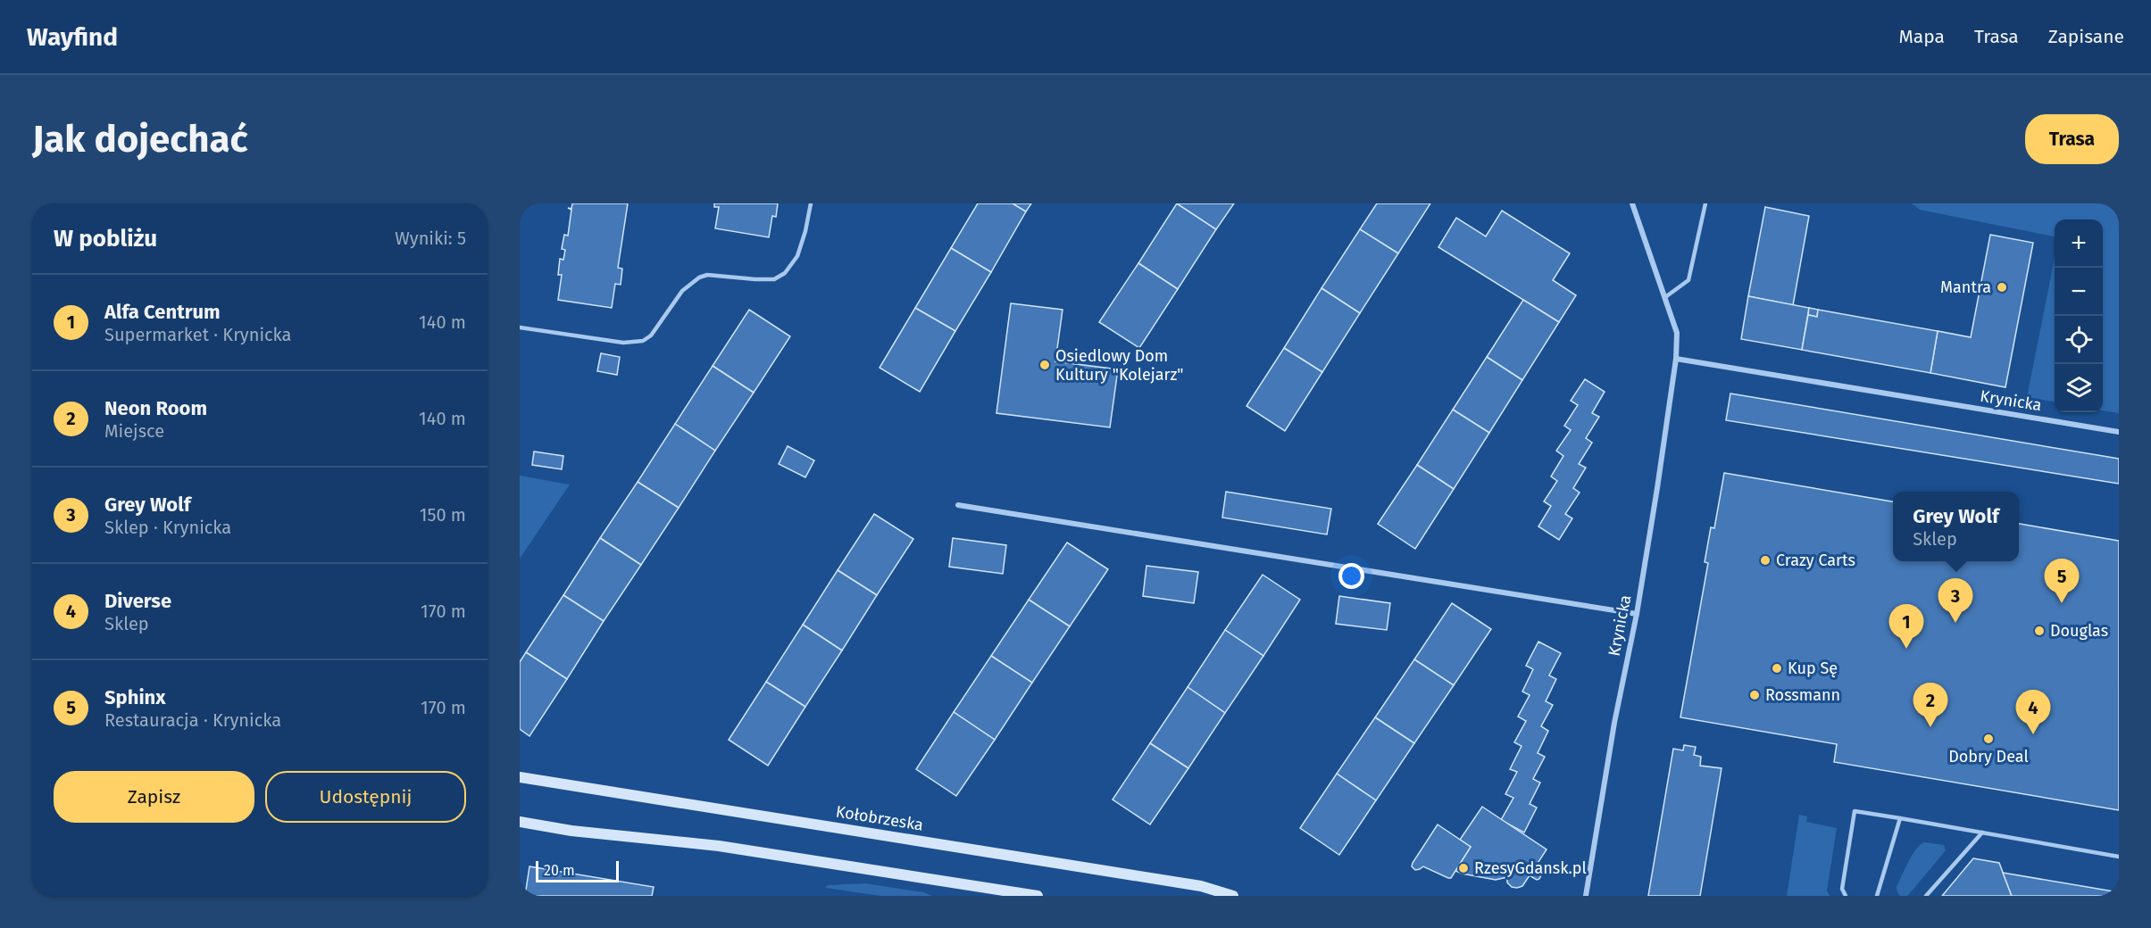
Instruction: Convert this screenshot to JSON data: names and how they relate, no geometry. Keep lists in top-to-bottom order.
{
  "streets": {
    "main road": ["Kołobrzeska"],
    "street": ["Krynicka"]
  },
  "places": [
    "Mantra",
    "Osiedlowy Dom Kultury \"Kolejarz\"",
    "Crazy Carts",
    "Douglas",
    "Kup Sę",
    "Rossmann",
    "Dobry Deal",
    "RzesyGdansk.pl"
  ],
  "scale_bar": "20 m",
  "page": {
    "header": "Wayfind",
    "nav": ["Mapa", "Trasa", "Zapisane"],
    "buttons": [
      "Trasa",
      ["Zapisz", "Udostępnij"]
    ],
    "title": "Jak dojechać",
    "heading": ["W pobliżu", "Wyniki: 5"],
    "map_buttons": ["+", "−"],
    "list": [
      {
        "mark": "1",
        "name": "Alfa Centrum",
        "note": "Supermarket · Krynicka",
        "value": "140 m"
      },
      {
        "mark": "2",
        "name": "Neon Room",
        "note": "Miejsce",
        "value": "140 m"
      },
      {
        "mark": "3",
        "name": "Grey Wolf",
        "note": "Sklep · Krynicka",
        "value": "150 m"
      },
      {
        "mark": "4",
        "name": "Diverse",
        "note": "Sklep",
        "value": "170 m"
      },
      {
        "mark": "5",
        "name": "Sphinx",
        "note": "Restauracja · Krynicka",
        "value": "170 m"
      }
    ],
    "popup": ["Grey Wolf", "Sklep"],
    "pins": [
      "5",
      "3",
      "1",
      "2",
      "4"
    ],
    "scale": "20 m"
  }
}
